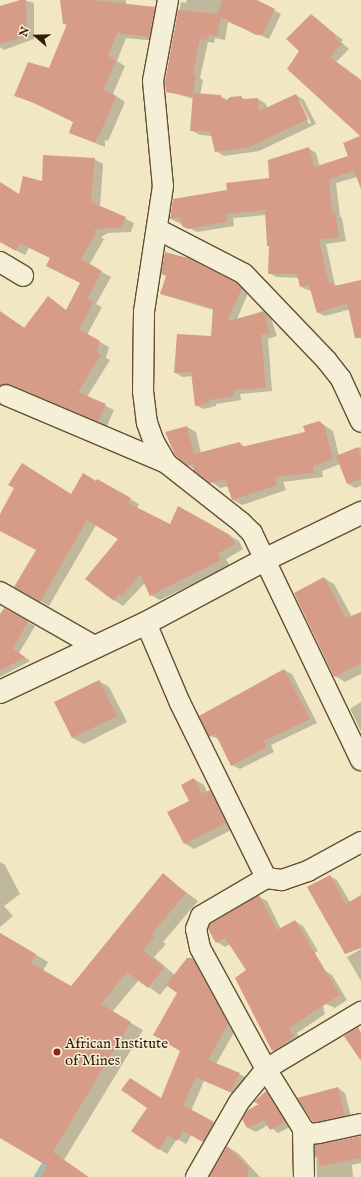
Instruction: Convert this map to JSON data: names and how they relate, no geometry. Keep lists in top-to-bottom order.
{
  "places": ["African Institute of Mines"],
  "north": "left"
}
